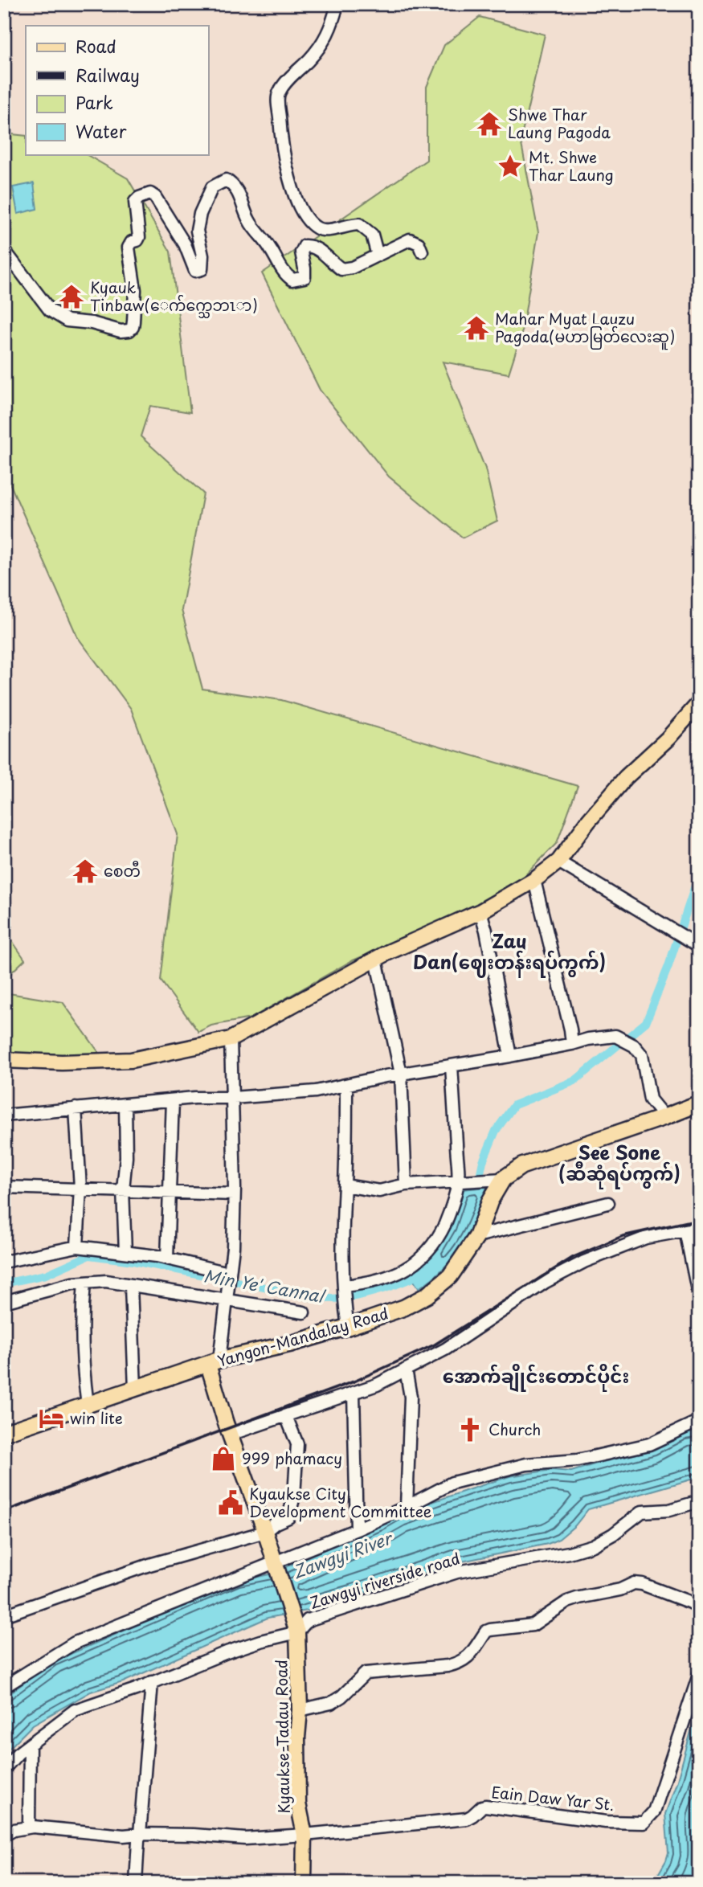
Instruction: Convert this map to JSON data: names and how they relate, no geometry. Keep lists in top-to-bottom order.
{
  "streets": {
    "highway": ["Yangon-Mandalay Road"],
    "main road": ["Kyaukse-Tadau Road"],
    "street": ["Zawgyi riverside road", "Eain Daw Yar St."]
  },
  "crossings": [
    ["Yangon-Mandalay Road", "Kyaukse-Tadau Road"],
    ["Zawgyi riverside road", "Kyaukse-Tadau Road"],
    ["Kyaukse-Tadau Road", "Eain Daw Yar St."]
  ],
  "districts": ["Zay Dan(ဈေးတန်းရပ်ကွက်)", "See Sone (ဆီဆုံရပ်ကွက်)", "အောက်ချိုင်းတောင်ပိုင်း"],
  "water": ["Min Ye' Cannal", "Zawgyi River"],
  "places": {
    "temple": [
      "Shwe Thar Laung Pagoda",
      "Kyauk Tinbaw(ေက်က္သေဘၤာ)",
      "Mahar Myat Layzu Pagoda(မဟာမြတ်လေးဆူ)",
      "စေတီ"
    ],
    "place": ["Mt. Shwe Thar Laung"],
    "hotel": ["win lite"],
    "church": ["Church"],
    "shop": ["999 phamacy"],
    "public building": ["Kyaukse City Development Committee"]
  },
  "legend": [
    "Road",
    "Railway",
    "Park",
    "Water"
  ]
}
